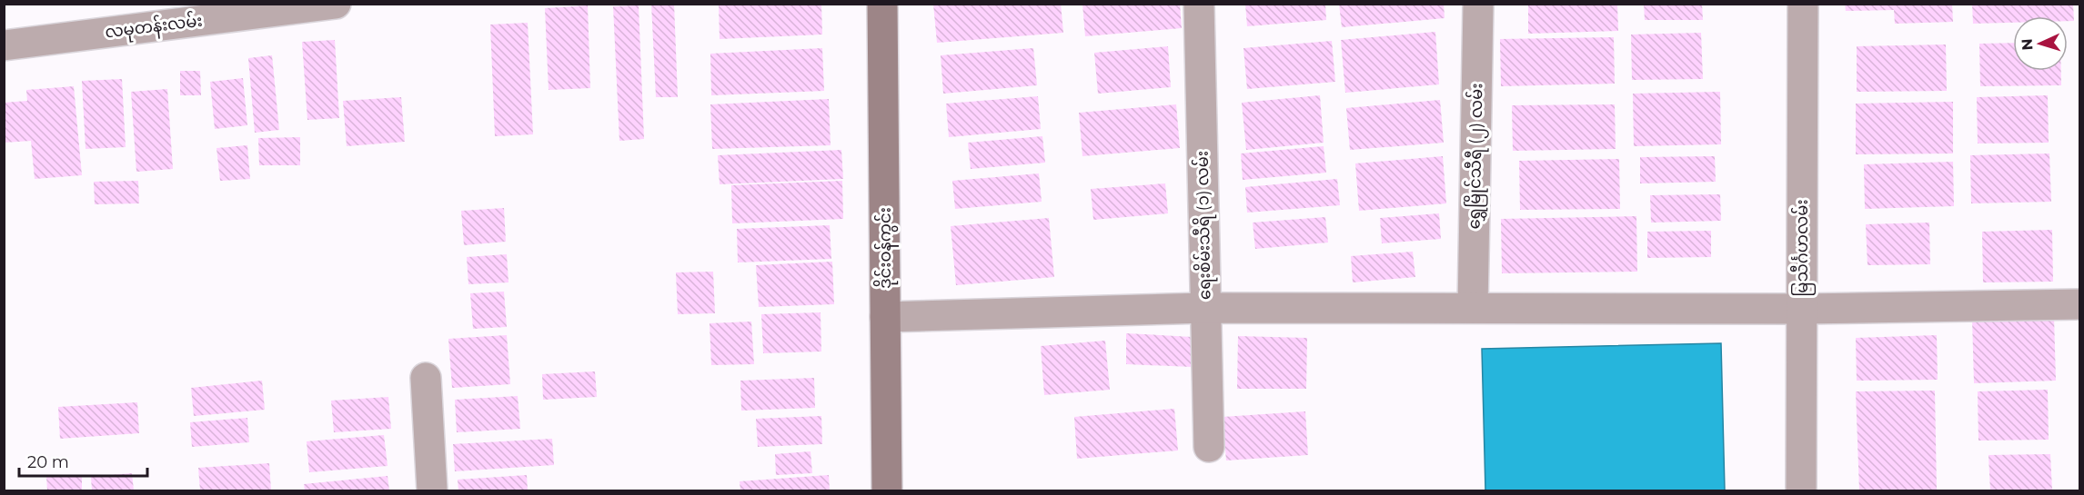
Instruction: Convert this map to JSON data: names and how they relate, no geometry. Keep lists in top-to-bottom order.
{
  "streets": {
    "street": [
      "လမုတန်းလမ်း",
      "ရွှေမြိုင်သီရီ (၂) လမ်း",
      "ရေးစိမ်းသီရိ (၁) လမ်း",
      "ဒိုင်းဝန်ကွင်း",
      "မြသီင်္ဂဟလမ်း"
    ]
  },
  "scale_bar": "20 m",
  "north": "left"
}
